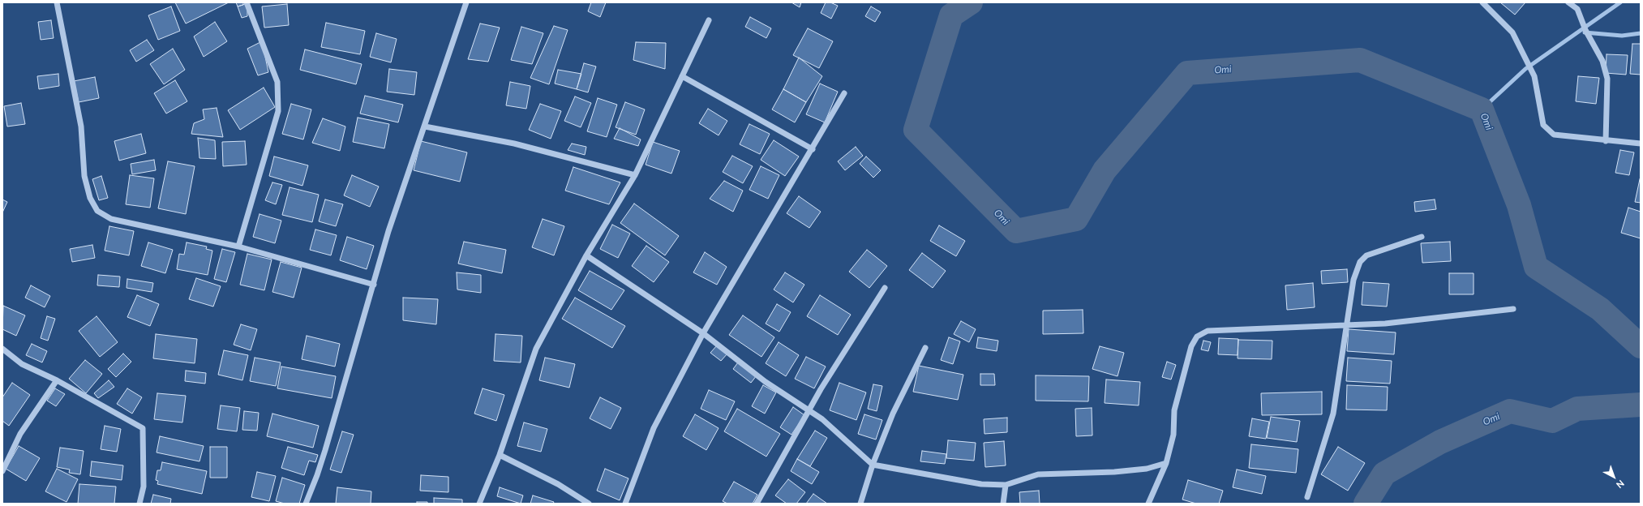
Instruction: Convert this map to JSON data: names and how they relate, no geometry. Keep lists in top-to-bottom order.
{
  "water": ["Omi"],
  "north": "bottom right"
}
